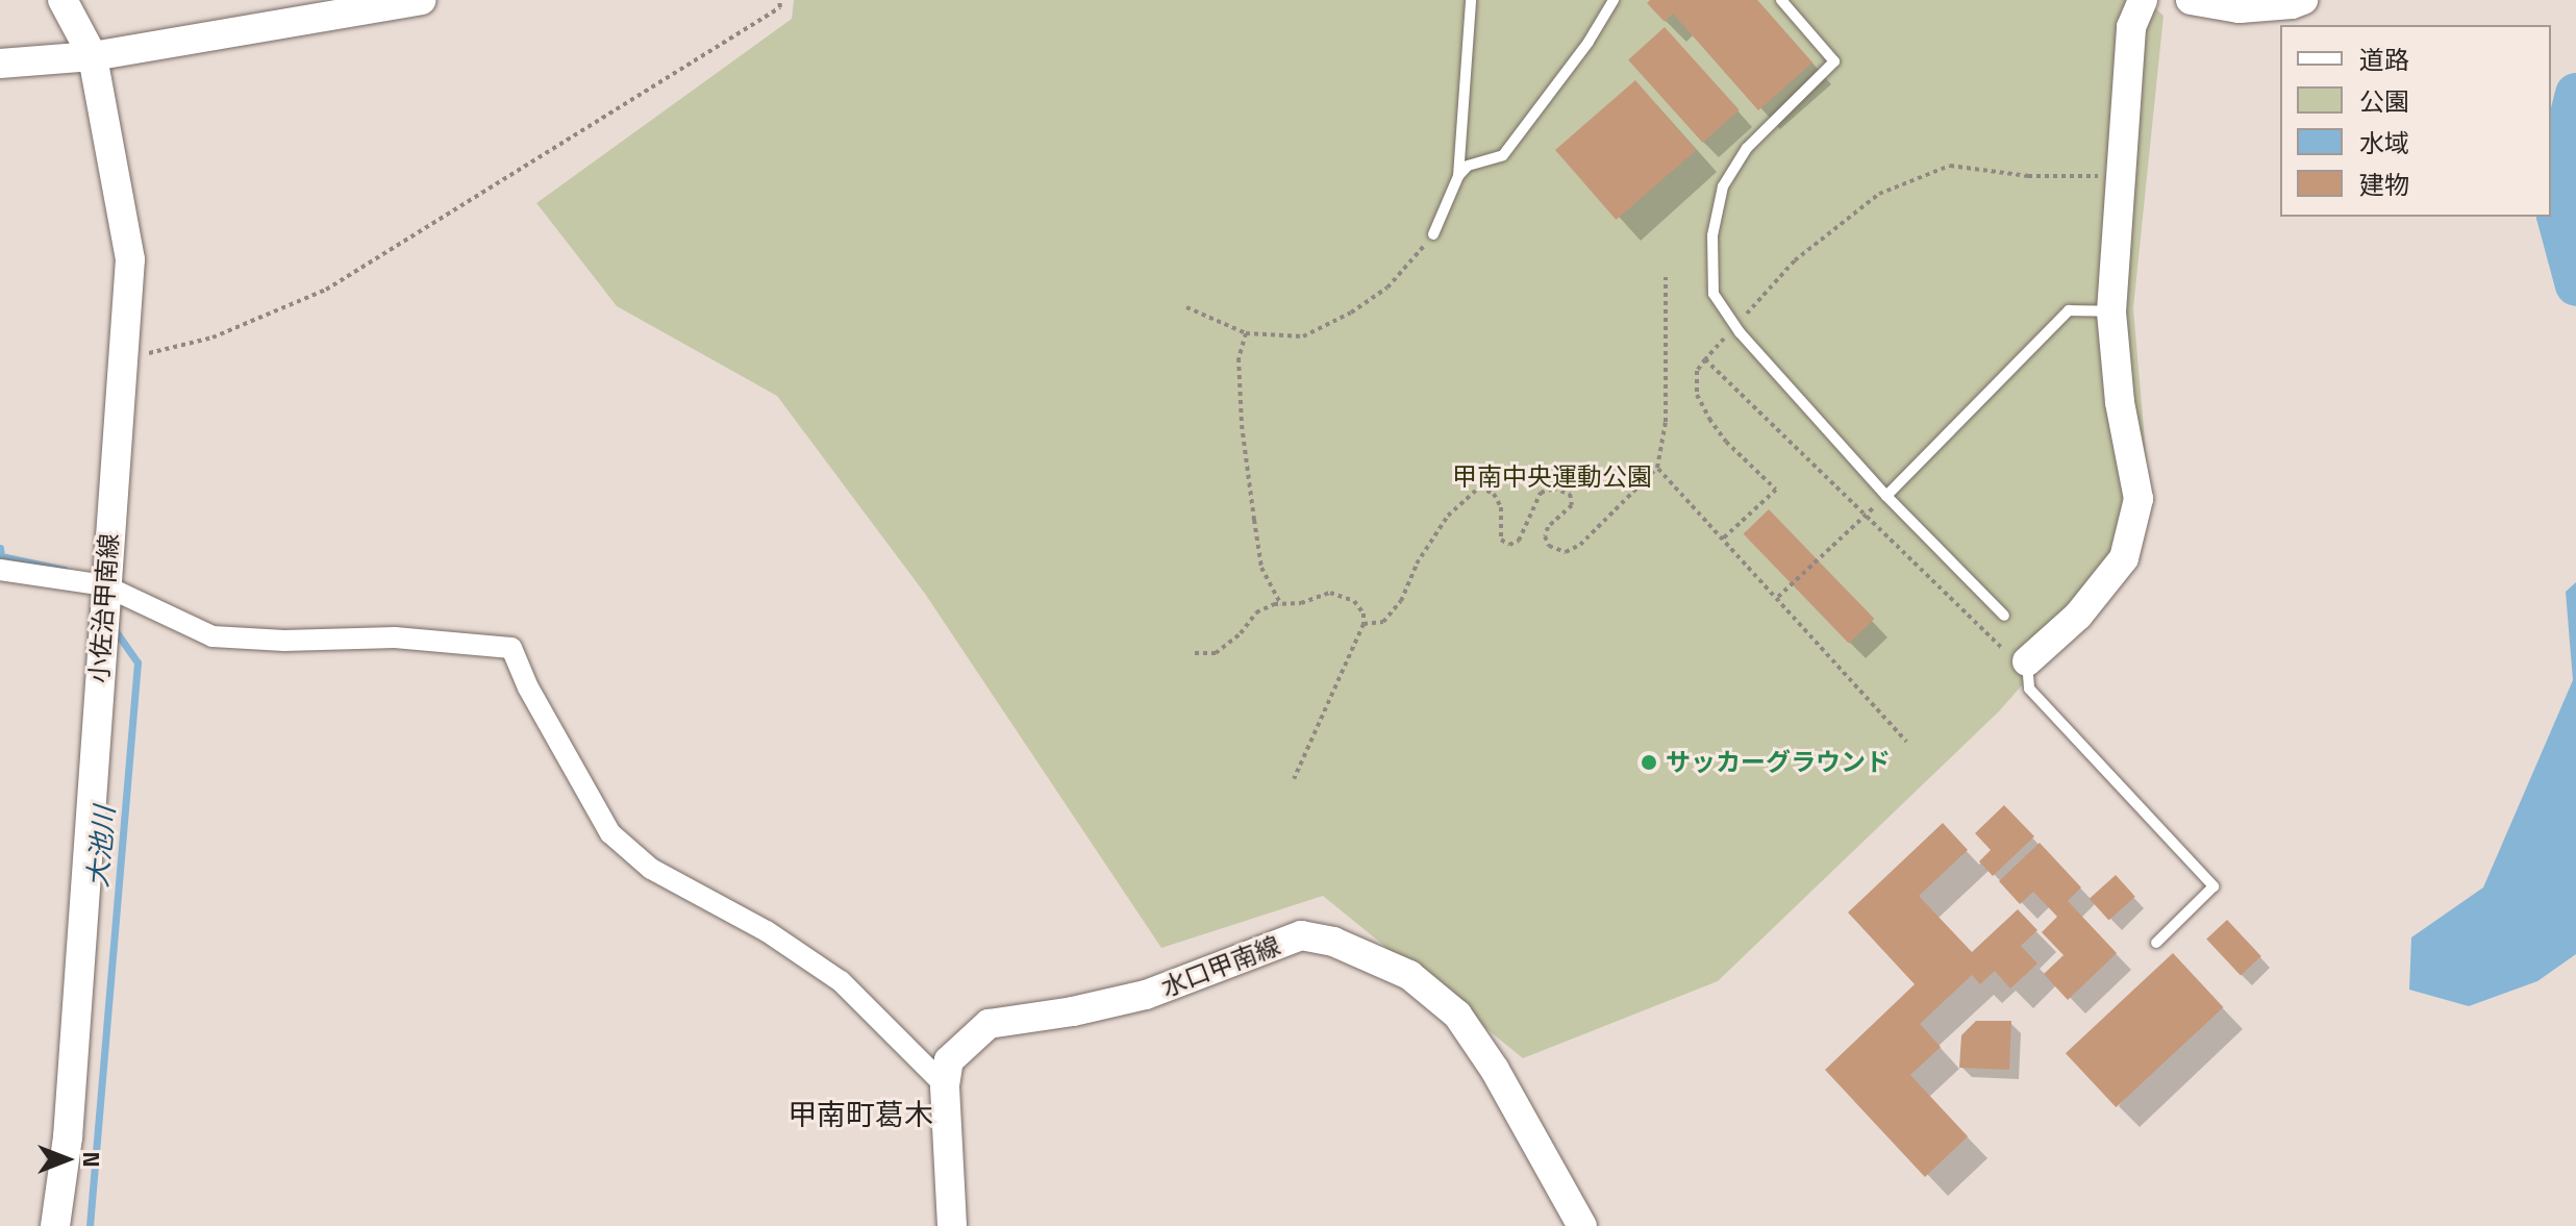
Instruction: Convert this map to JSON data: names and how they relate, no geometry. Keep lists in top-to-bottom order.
{
  "streets": {
    "main road": ["小佐治甲南線", "水口甲南線"]
  },
  "districts": ["甲南町葛木"],
  "water": ["大池川"],
  "parks": ["甲南中央運動公園"],
  "places": ["サッカーグラウンド"],
  "legend": [
    "道路",
    "公園",
    "水域",
    "建物"
  ],
  "north": "right"
}
